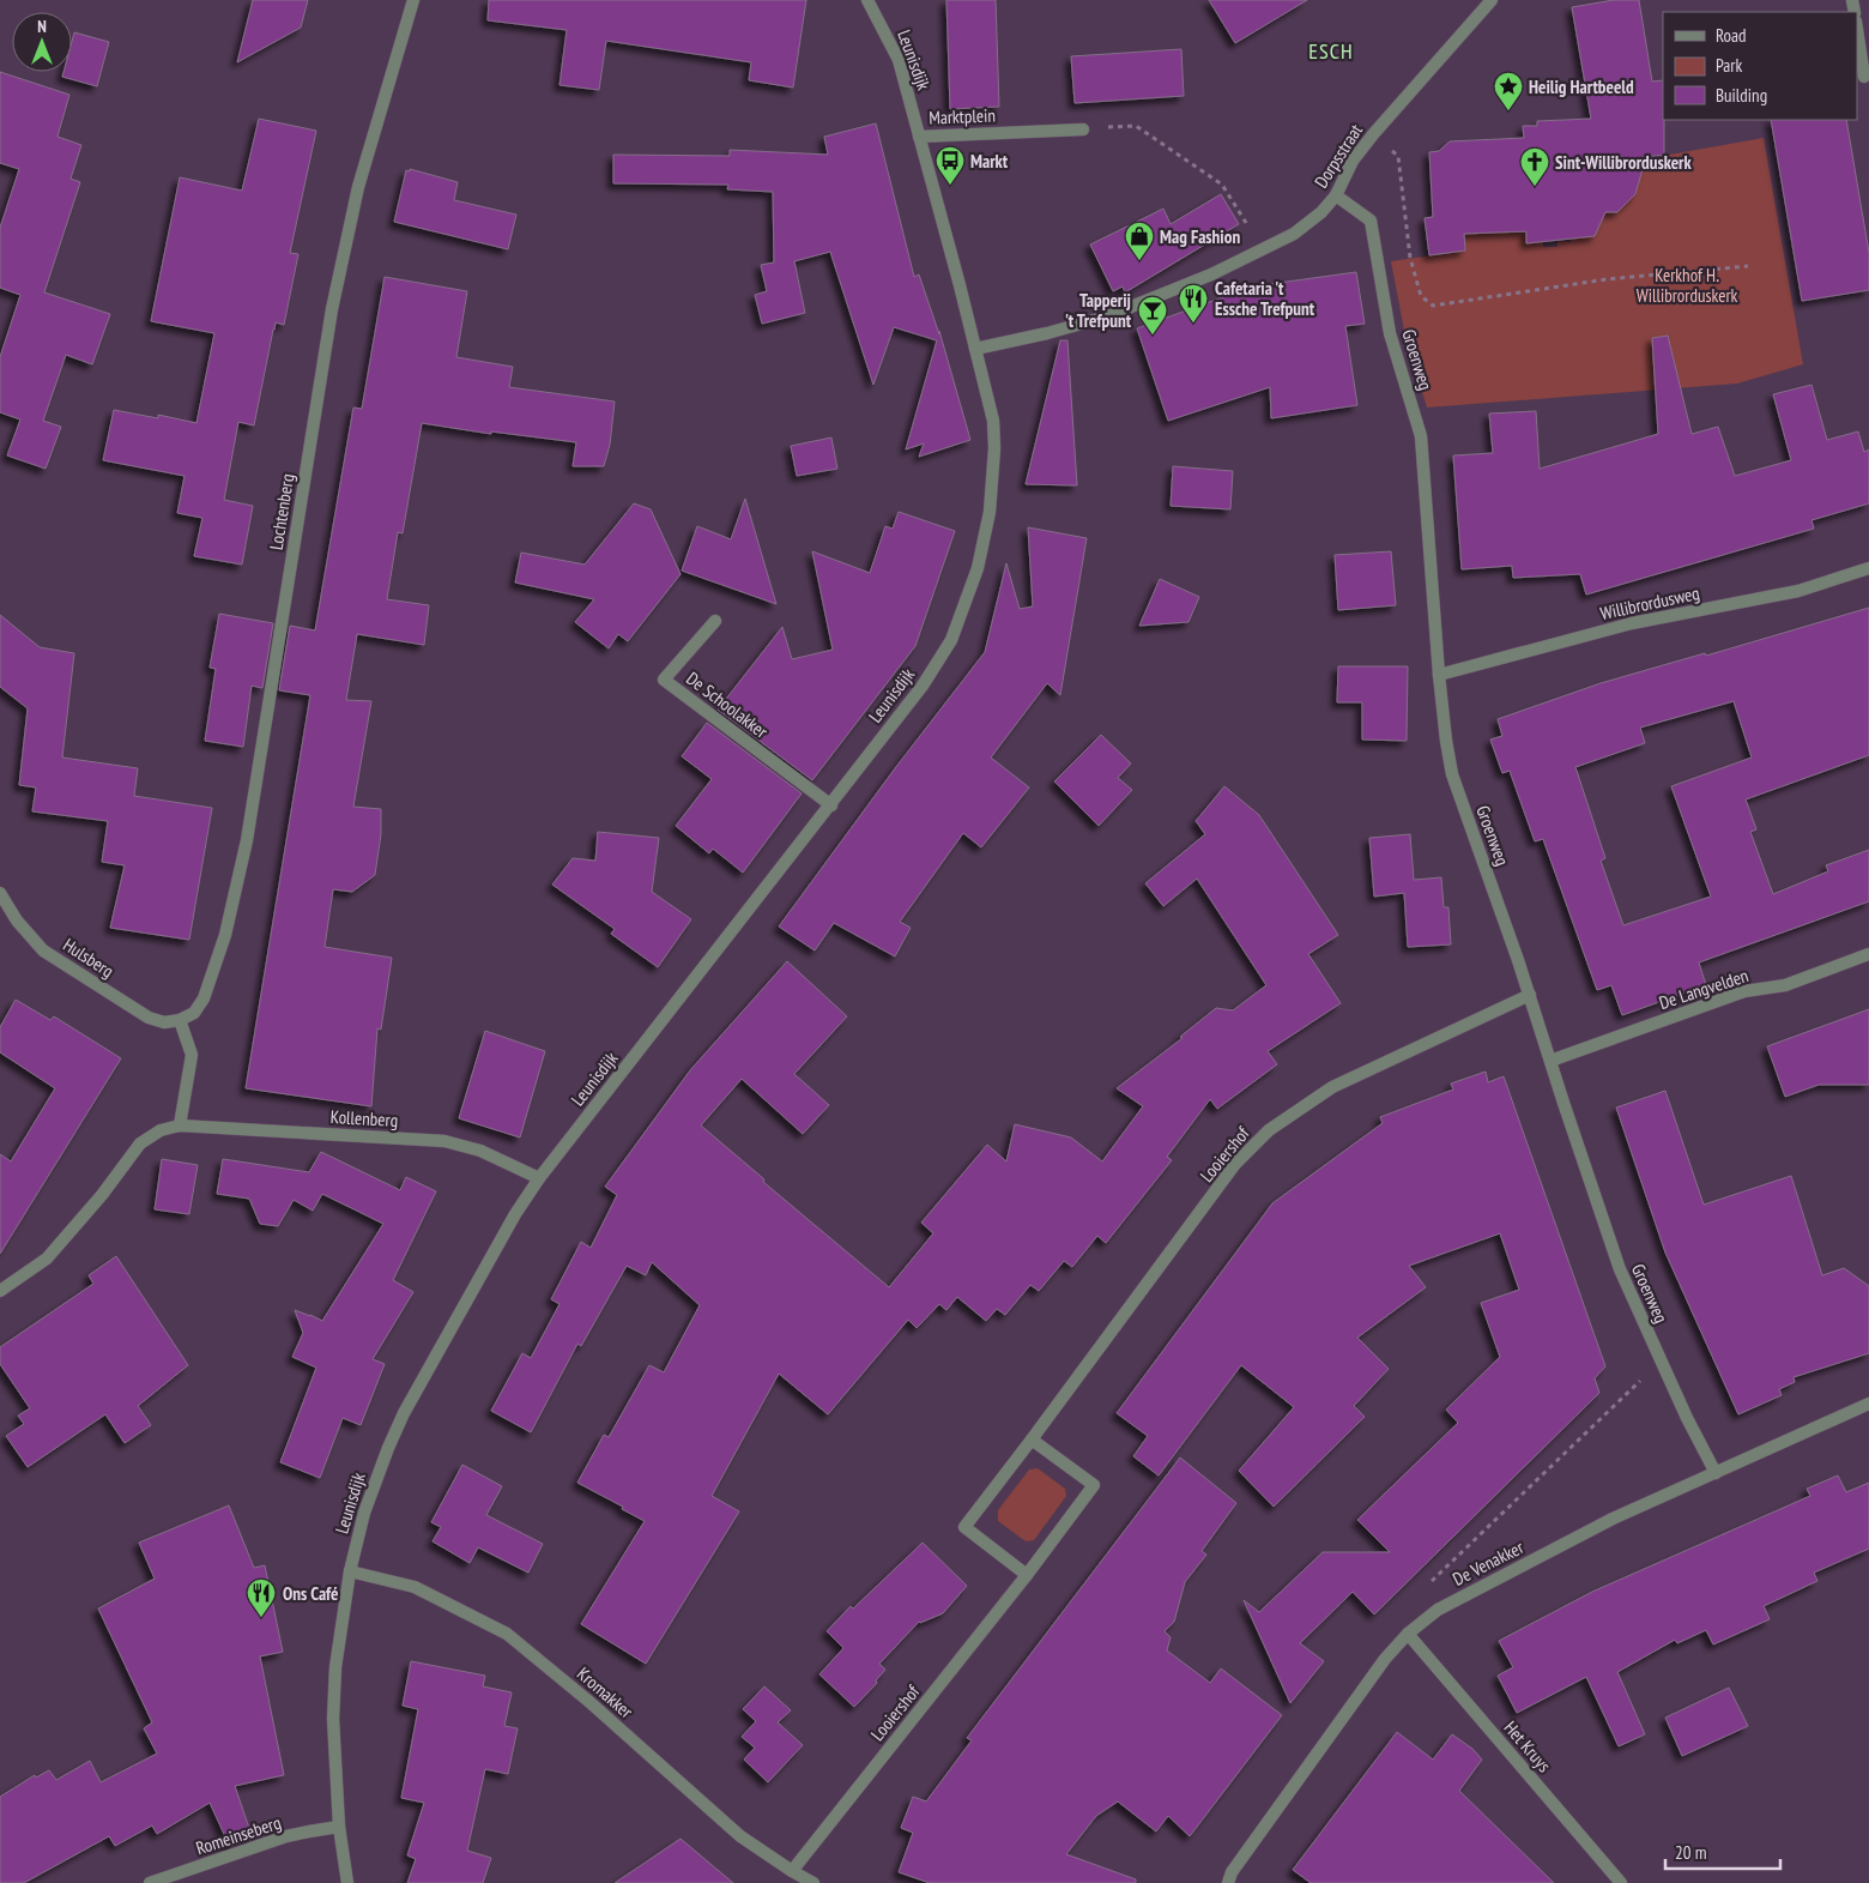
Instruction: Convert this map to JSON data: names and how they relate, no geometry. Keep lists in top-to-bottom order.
{
  "streets": {
    "street": [
      "Leunisdijk",
      "Marktplein",
      "Dorpsstraat",
      "Groenweg",
      "Lochtenberg",
      "Willibrordusweg",
      "De Schoolakker",
      "Hulsberg",
      "De Langvelden",
      "Kollenberg",
      "Looiershof",
      "De Venakker",
      "Kromakker",
      "Het Kruys",
      "Romeinseberg"
    ]
  },
  "crossings": [
    ["Leunisdijk", "Marktplein"],
    ["Leunisdijk", "Dorpsstraat"],
    ["Leunisdijk", "De Schoolakker"],
    ["Leunisdijk", "Kollenberg"],
    ["Leunisdijk", "Kromakker"],
    ["Leunisdijk", "Romeinseberg"],
    ["Marktplein", "Dorpsstraat"],
    ["Dorpsstraat", "Groenweg"],
    ["Groenweg", "Willibrordusweg"],
    ["Groenweg", "De Langvelden"],
    ["Groenweg", "Looiershof"],
    ["Groenweg", "De Venakker"],
    ["Lochtenberg", "Hulsberg"],
    ["Looiershof", "Kromakker"],
    ["De Venakker", "Het Kruys"]
  ],
  "districts": ["ESCH"],
  "parks": ["Kerkhof H. Willibrorduskerk"],
  "places": {
    "place": ["Heilig Hartbeeld"],
    "bus stop": ["Markt"],
    "church": ["Sint-Willibrorduskerk"],
    "shop": ["Mag Fashion"],
    "restaurant": ["Cafetaria 't Essche Trefpunt", "Ons Café"],
    "bar": ["Tapperij 't Trefpunt"]
  },
  "legend": ["Road", "Park", "Building"],
  "scale_bar": "20 m",
  "north": "top"
}
